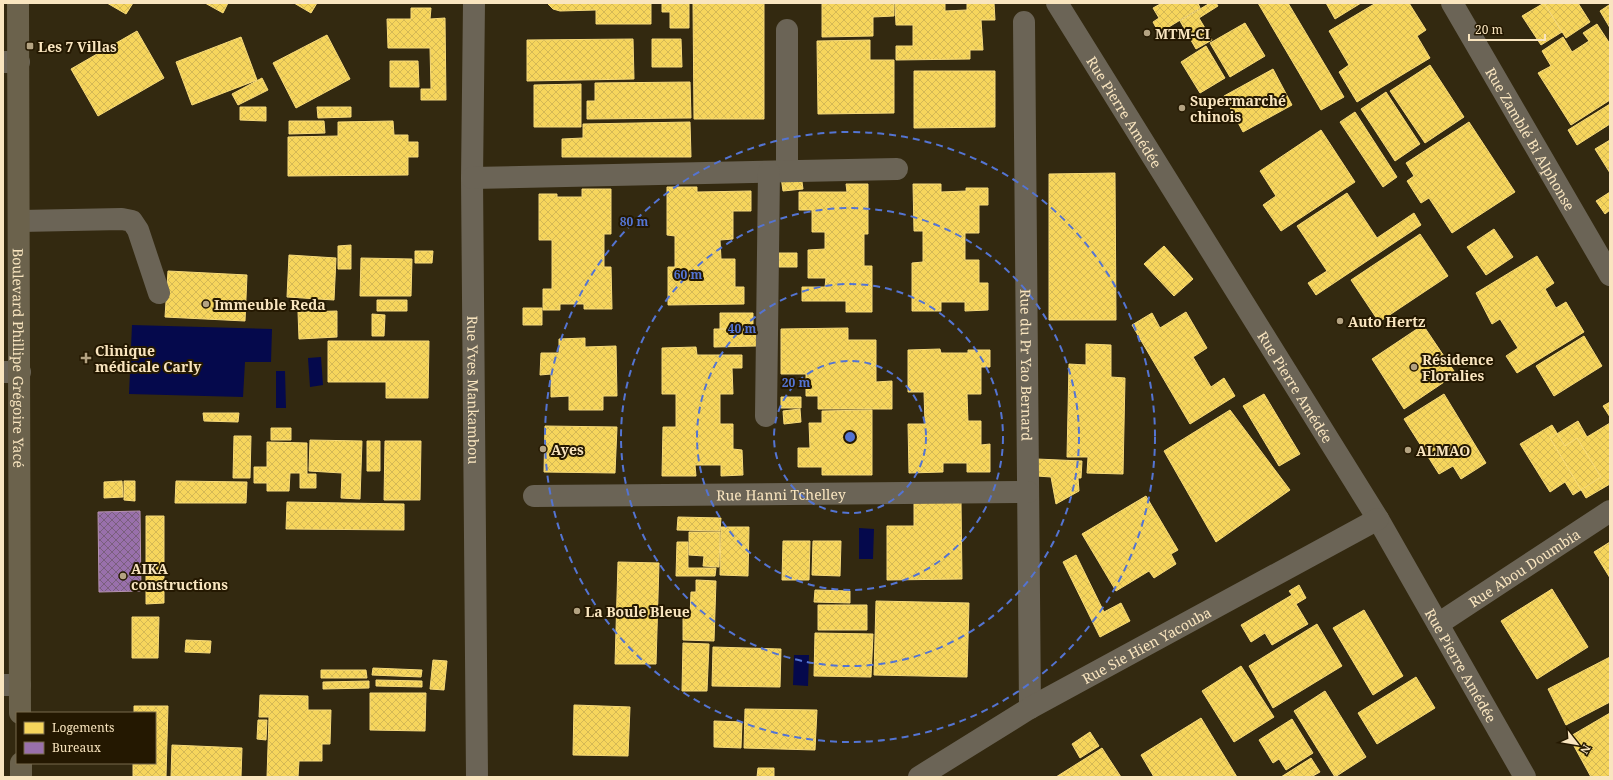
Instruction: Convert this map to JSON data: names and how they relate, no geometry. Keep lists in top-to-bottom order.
{
  "streets": {
    "main road": ["Boulevard Phillipe Grégoire Yacé"],
    "street": [
      "Rue Pierre Amédée",
      "Rue Zamblé Bi Alphonse",
      "Rue du Pr Yao Bernard",
      "Rue Yves Mankambou",
      "Rue Hanni Tchelley",
      "Rue Abou Doumbia",
      "Rue Sie Hien Yacouba"
    ]
  },
  "crossings": [
    ["Rue Pierre Amédée", "Rue Abou Doumbia"],
    ["Rue Pierre Amédée", "Rue Sie Hien Yacouba"],
    ["Rue du Pr Yao Bernard", "Rue Hanni Tchelley"],
    ["Rue du Pr Yao Bernard", "Rue Sie Hien Yacouba"]
  ],
  "places": {
    "other": [
      "MTM-CI",
      "Supermarché chinois",
      "Immeuble Reda",
      "Auto Hertz",
      "Résidence Floralies",
      "Ayes",
      "ALMAO",
      "AIKA constructions",
      "La Boule Bleue"
    ],
    "transit": ["Les 7 Villas"],
    "health": ["Clinique médicale Carly"]
  },
  "legend": ["Logements", "Bureaux"],
  "scale_bar": "20 m",
  "north": "bottom right",
  "rings": [
    "80 m",
    "60 m",
    "40 m",
    "20 m"
  ]
}
